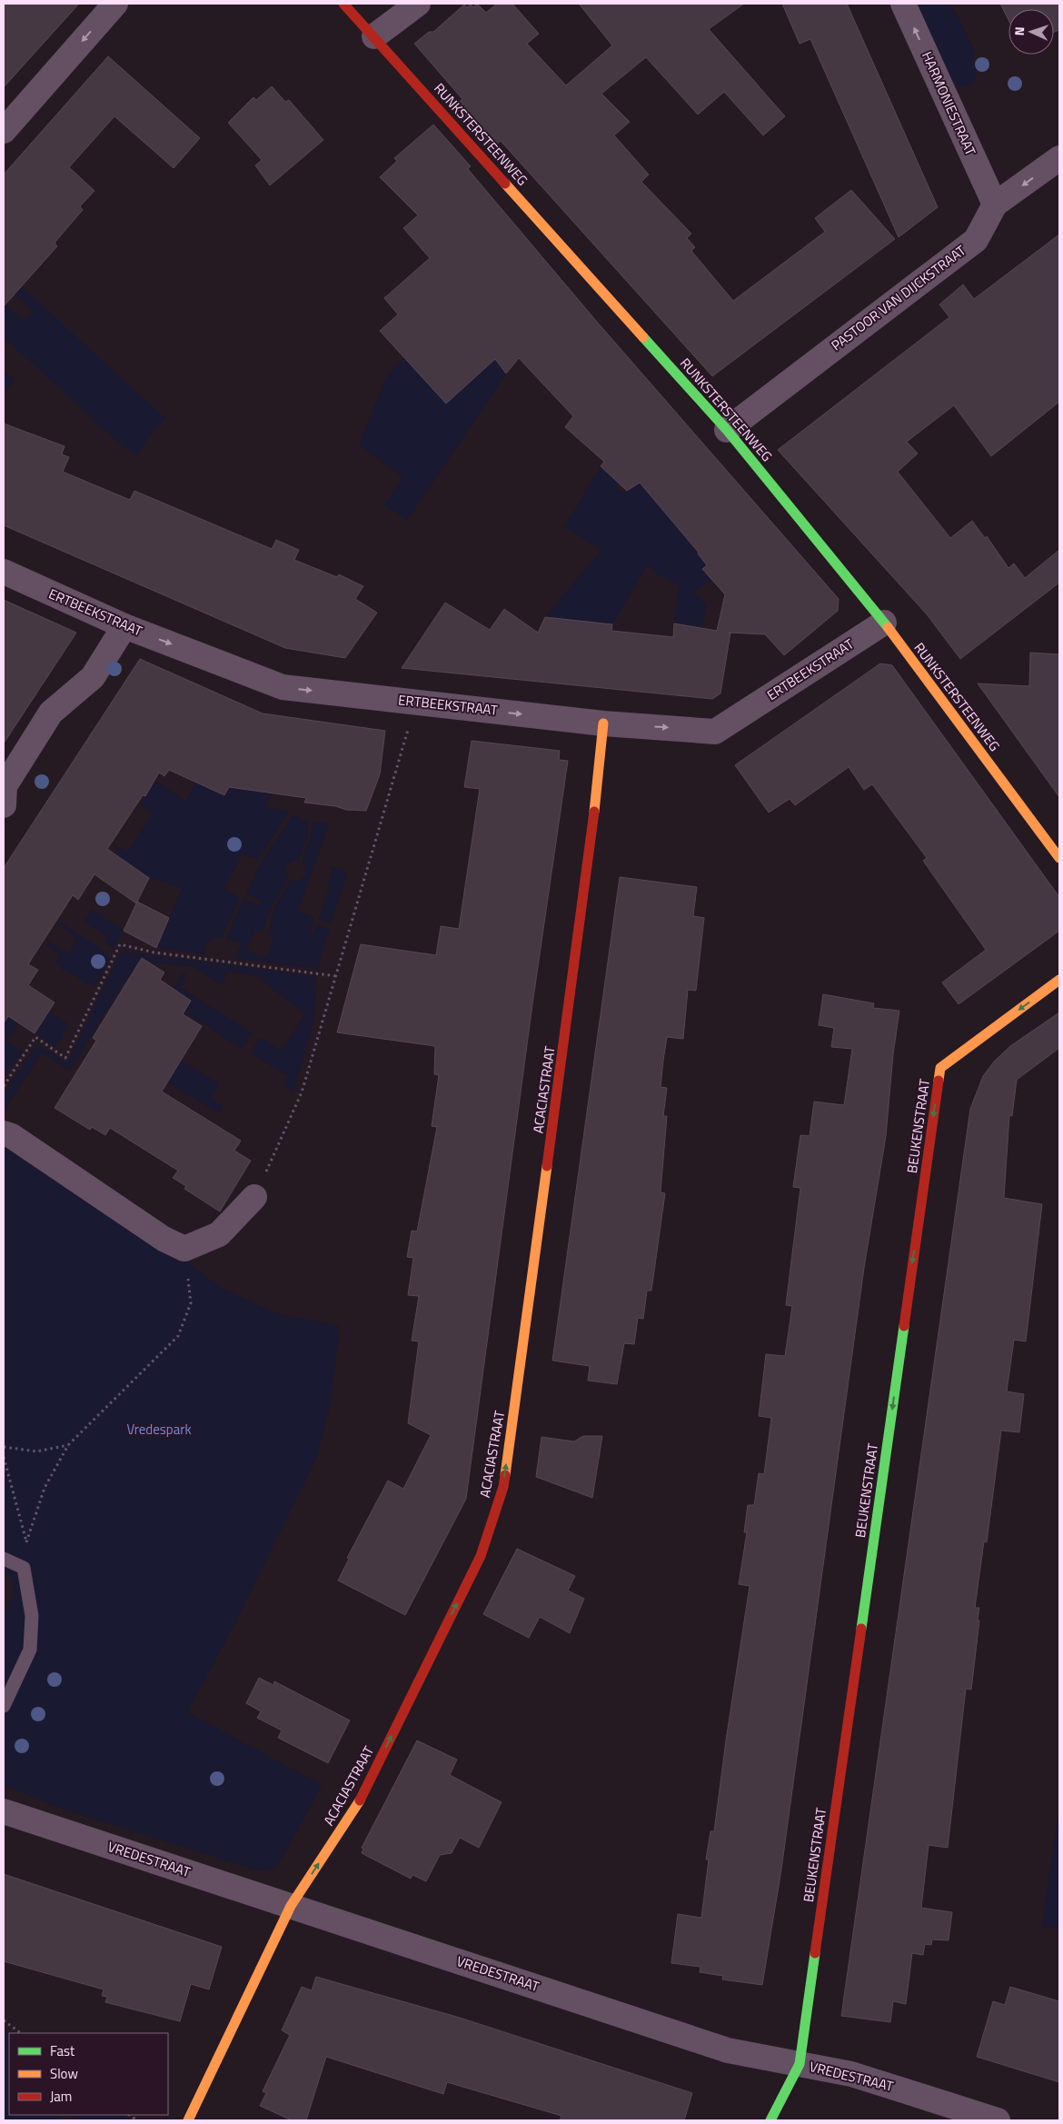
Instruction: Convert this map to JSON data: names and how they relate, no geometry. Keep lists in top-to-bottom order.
{
  "streets": {
    "street": [
      "HARMONIESTRAAT",
      "RUNKSTERSTEENWEG",
      "PASTOOR VAN DIJCKSTRAAT",
      "ERTBEEKSTRAAT",
      "ACACIASTRAAT",
      "BEUKENSTRAAT",
      "VREDESTRAAT"
    ]
  },
  "crossings": [
    ["HARMONIESTRAAT", "PASTOOR VAN DIJCKSTRAAT"],
    ["RUNKSTERSTEENWEG", "PASTOOR VAN DIJCKSTRAAT"],
    ["RUNKSTERSTEENWEG", "ERTBEEKSTRAAT"],
    ["ERTBEEKSTRAAT", "ACACIASTRAAT"],
    ["ACACIASTRAAT", "VREDESTRAAT"],
    ["BEUKENSTRAAT", "VREDESTRAAT"]
  ],
  "one_way": [
    "HARMONIESTRAAT",
    "ERTBEEKSTRAAT",
    "ACACIASTRAAT",
    "BEUKENSTRAAT"
  ],
  "parks": ["Vredespark"],
  "legend": ["Fast", "Slow", "Jam"],
  "north": "left"
}
